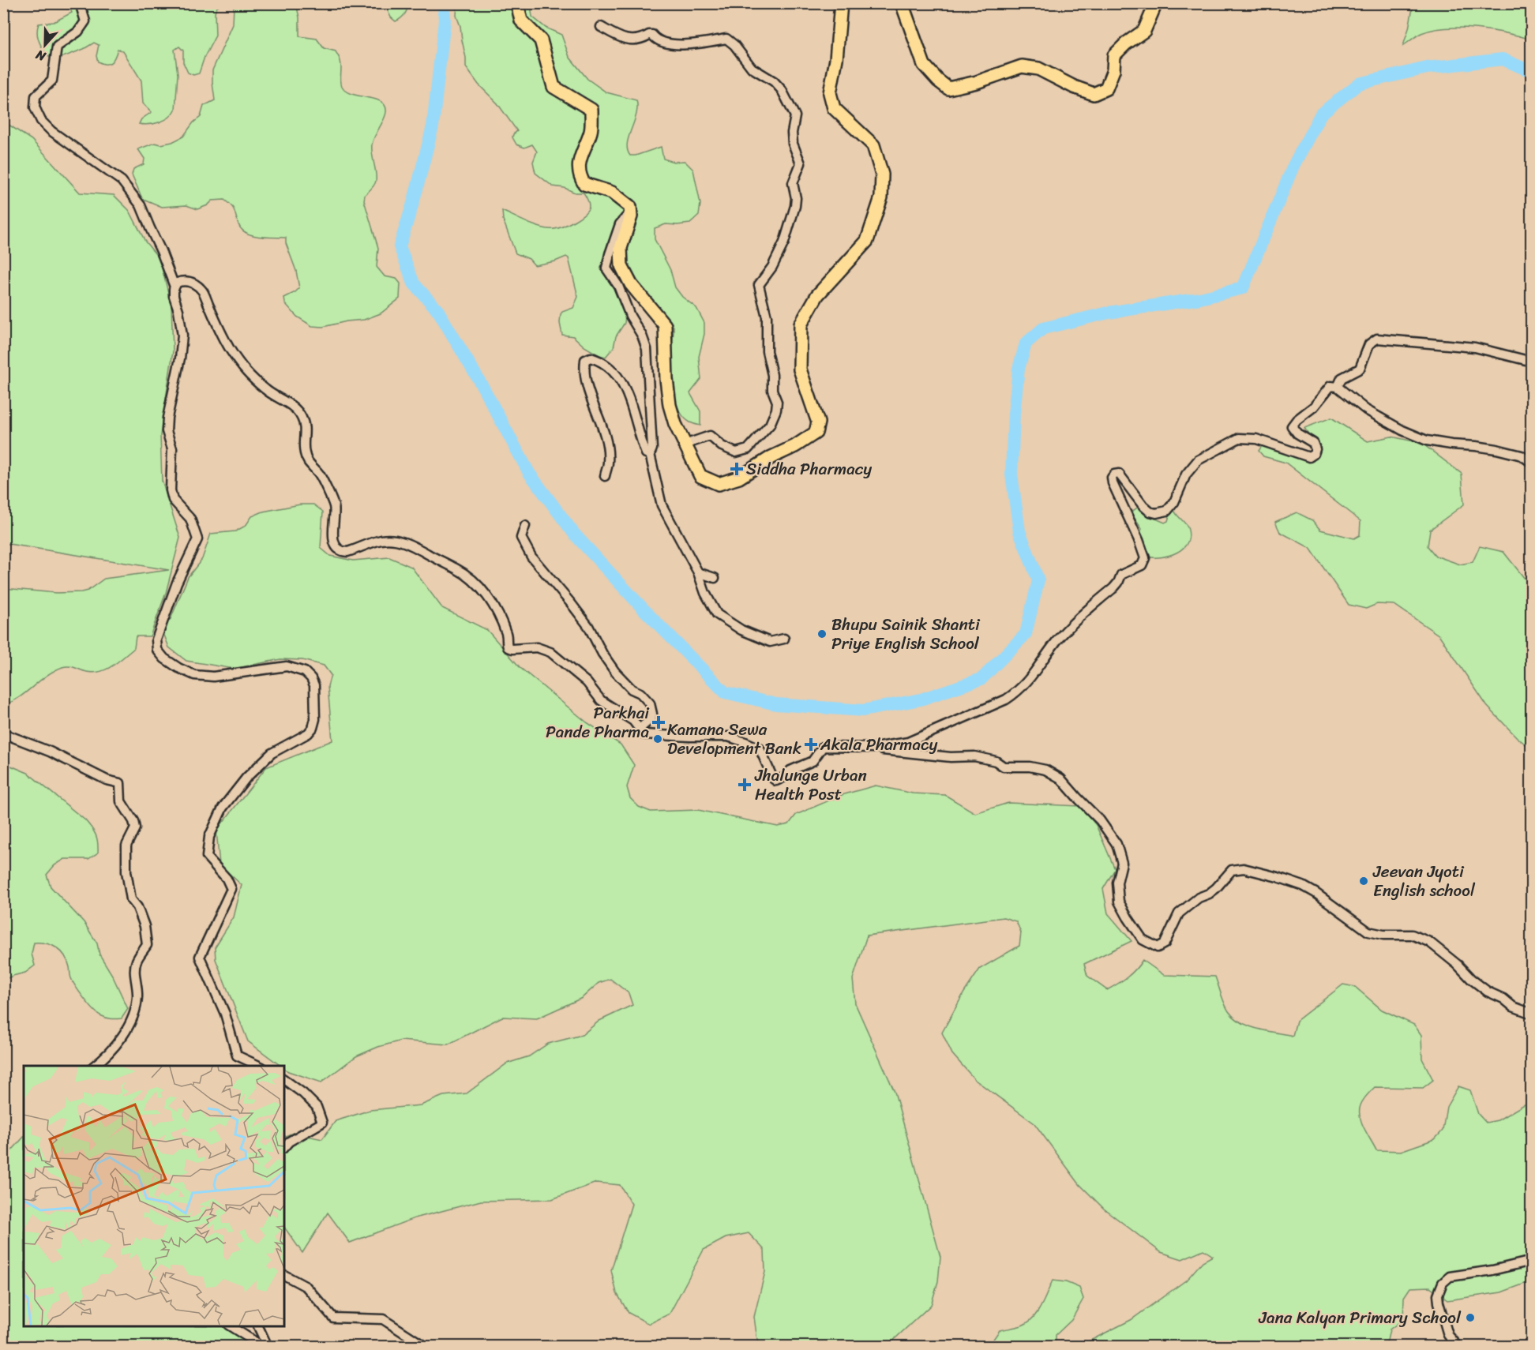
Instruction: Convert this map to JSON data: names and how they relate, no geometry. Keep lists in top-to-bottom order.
{
  "places": {
    "health": [
      "Siddha Pharmacy",
      "Parkhai Pande Pharma",
      "Akala Pharmacy",
      "Jhalunge Urban Health Post"
    ],
    "other": [
      "Bhupu Sainik Shanti Priye English School",
      "Kamana Sewa Development Bank",
      "Jeevan Jyoti English school",
      "Jana Kalyan Primary School"
    ]
  },
  "north": "bottom"
}
